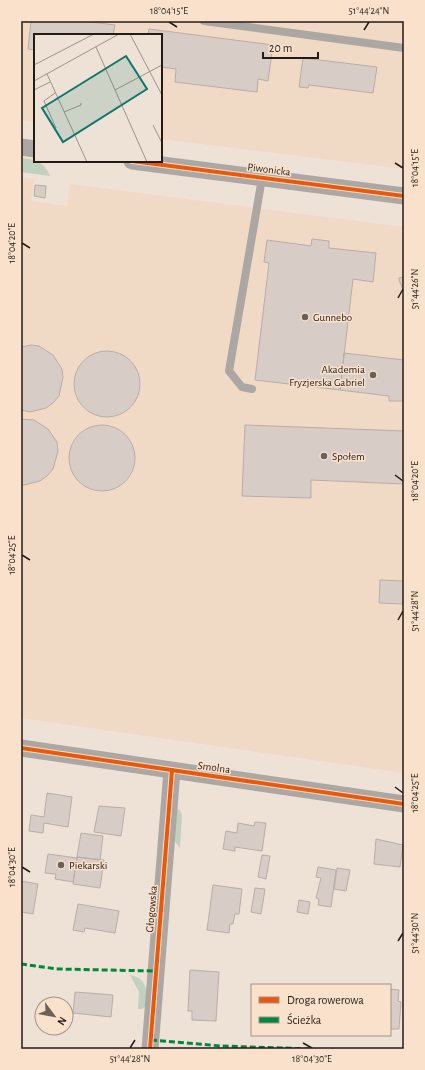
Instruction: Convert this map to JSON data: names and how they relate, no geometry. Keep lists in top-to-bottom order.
{
  "streets": {
    "street": ["Piwonicka", "Smolna", "Głogowska"]
  },
  "crossings": [
    ["Smolna", "Głogowska"]
  ],
  "places": [
    "Gunnebo",
    "Akademia Fryzjerska Gabriel",
    "Społem",
    "Piekarski"
  ],
  "legend": ["Droga rowerowa", "Ścieżka"],
  "scale_bar": "20 m",
  "north": "bottom right",
  "coordinates": [
    "18°04'15\"E",
    "51°44'24\"N",
    "18°04'20\"E",
    "51°44'26\"N",
    "18°04'25\"E",
    "51°44'28\"N",
    "18°04'30\"E",
    "51°44'30\"N"
  ]
}
